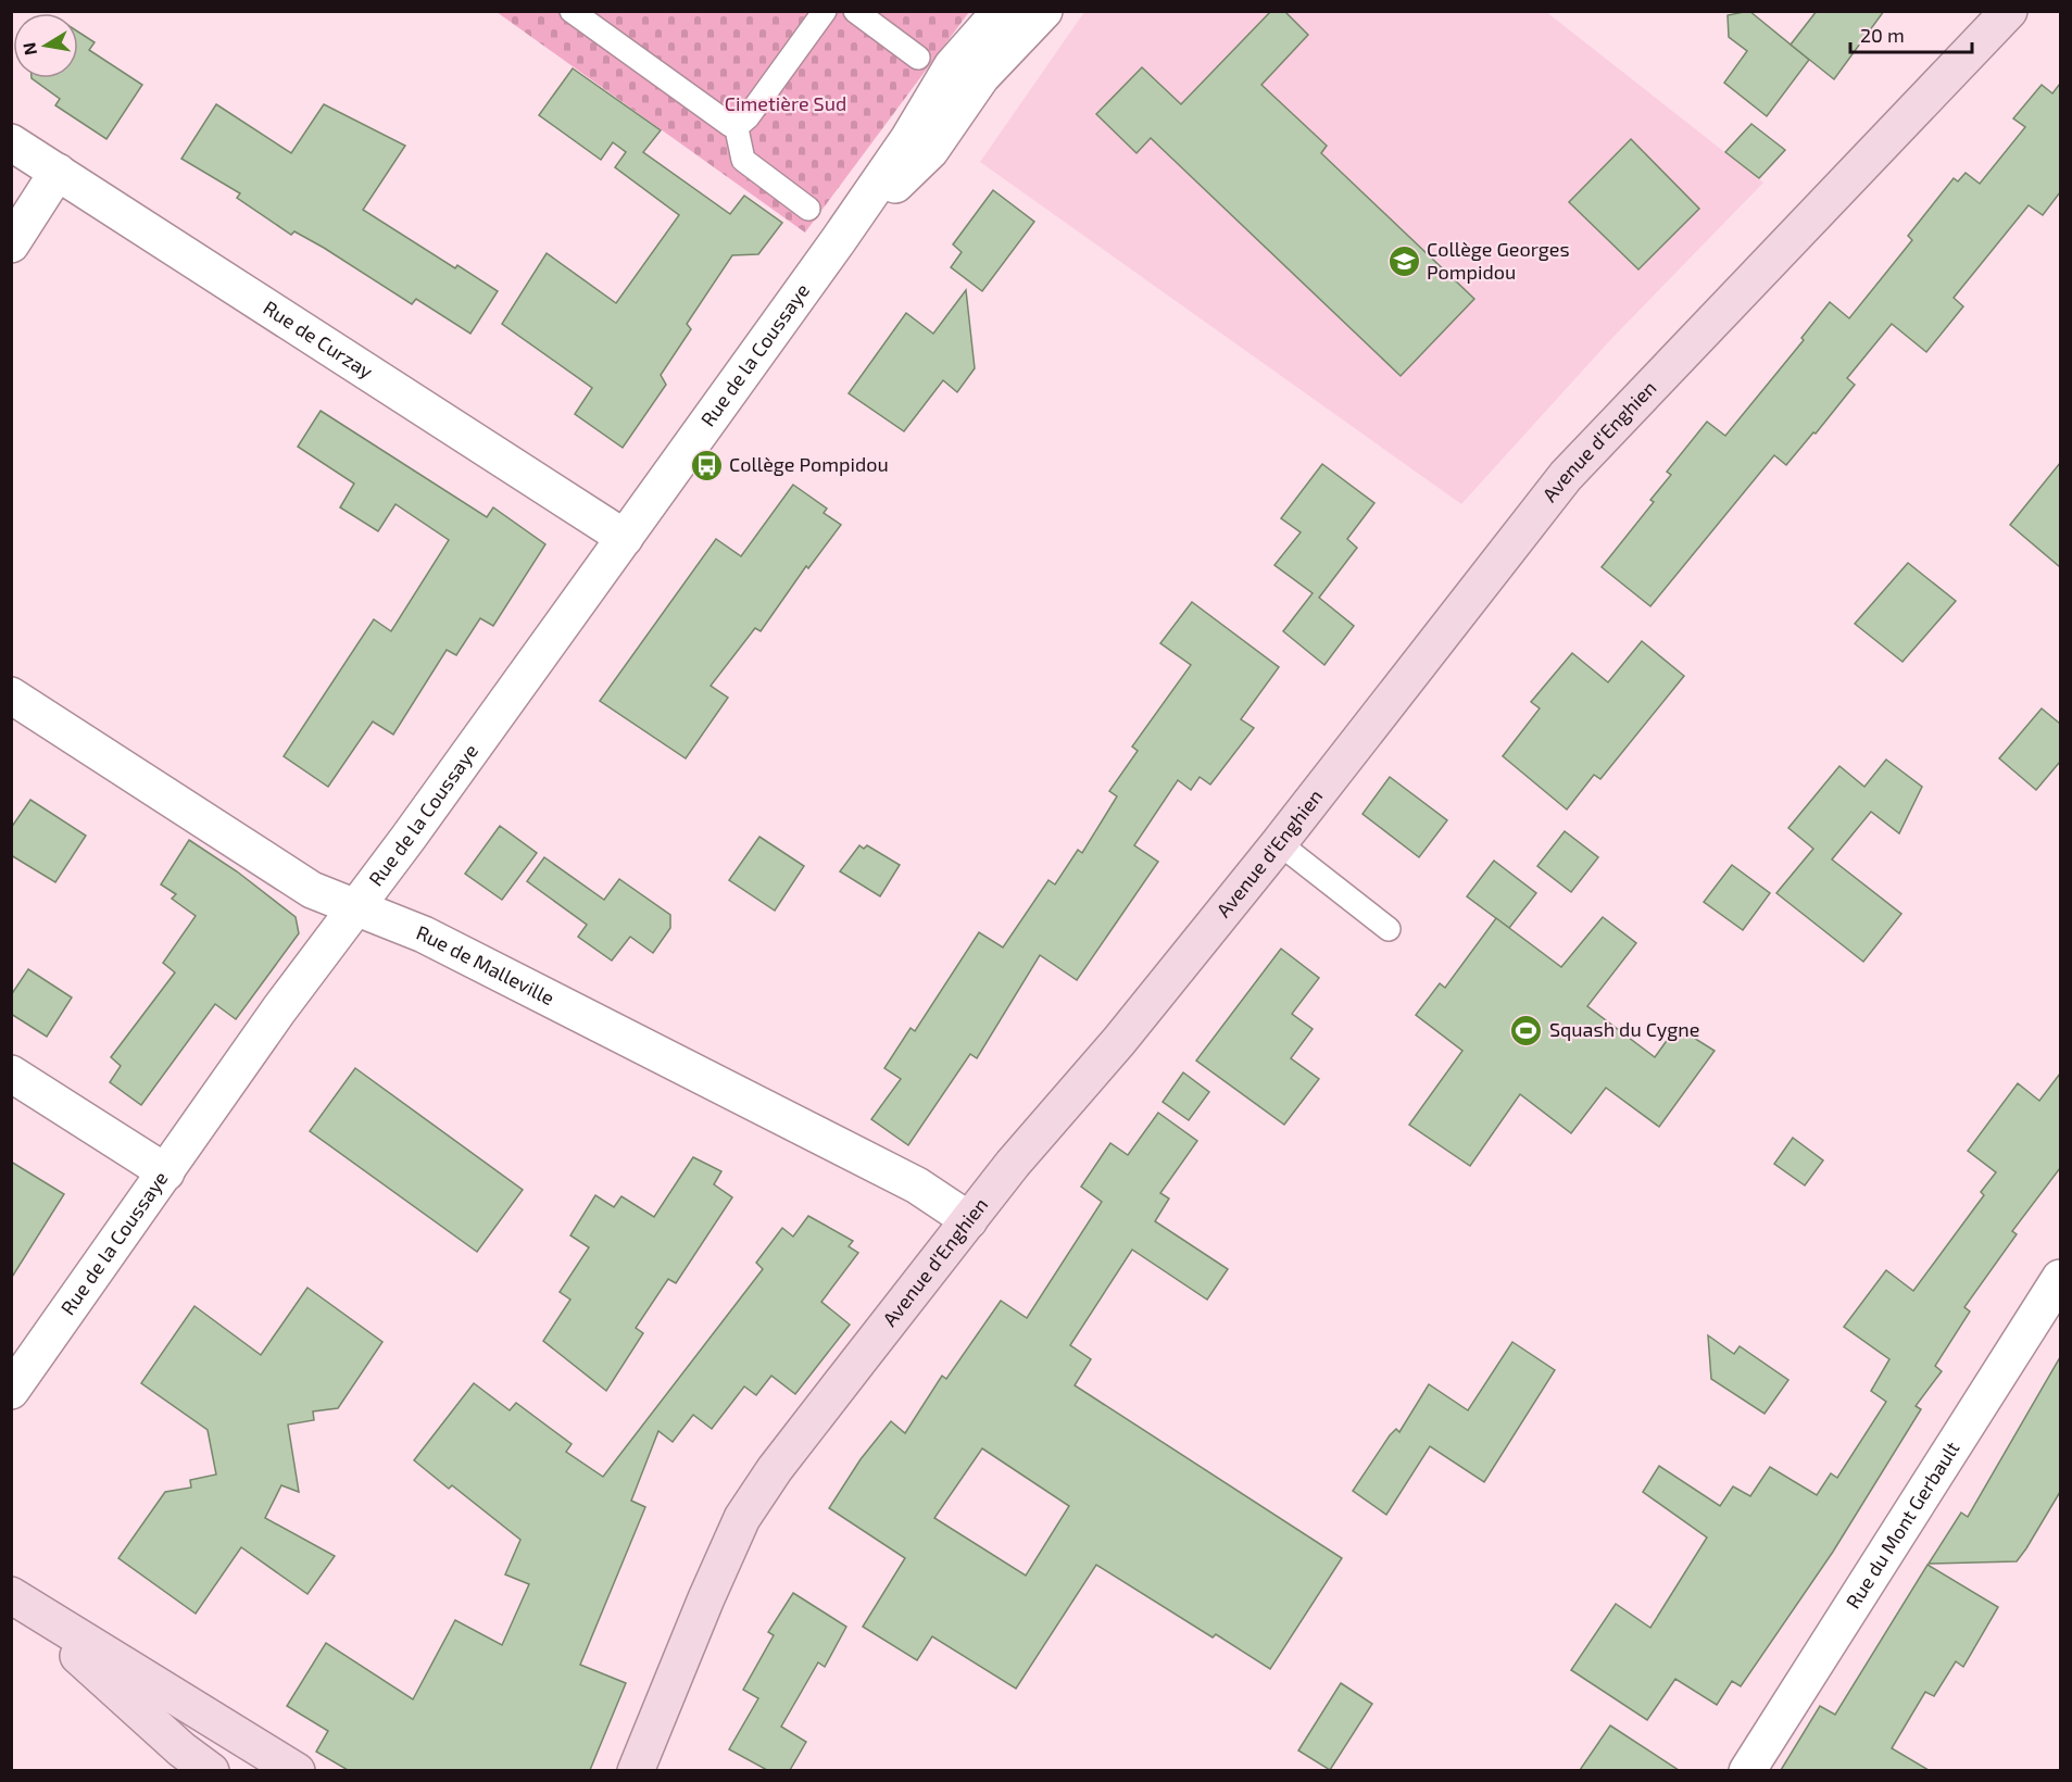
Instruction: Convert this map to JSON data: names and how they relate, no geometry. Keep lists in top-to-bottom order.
{
  "streets": {
    "main road": ["Avenue d'Enghien"],
    "street": [
      "Rue de Curzay",
      "Rue de la Coussaye",
      "Rue de Malleville",
      "Rue du Mont Gerbault"
    ]
  },
  "crossings": [
    ["Rue de Curzay", "Rue de la Coussaye"],
    ["Rue de la Coussaye", "Rue de Malleville"],
    ["Avenue d'Enghien", "Rue de Malleville"]
  ],
  "parks": ["Cimetière Sud"],
  "places": {
    "school or university": ["Collège Georges Pompidou"],
    "bus stop": ["Collège Pompidou"],
    "sports": ["Squash du Cygne"]
  },
  "scale_bar": "20 m",
  "north": "left"
}
